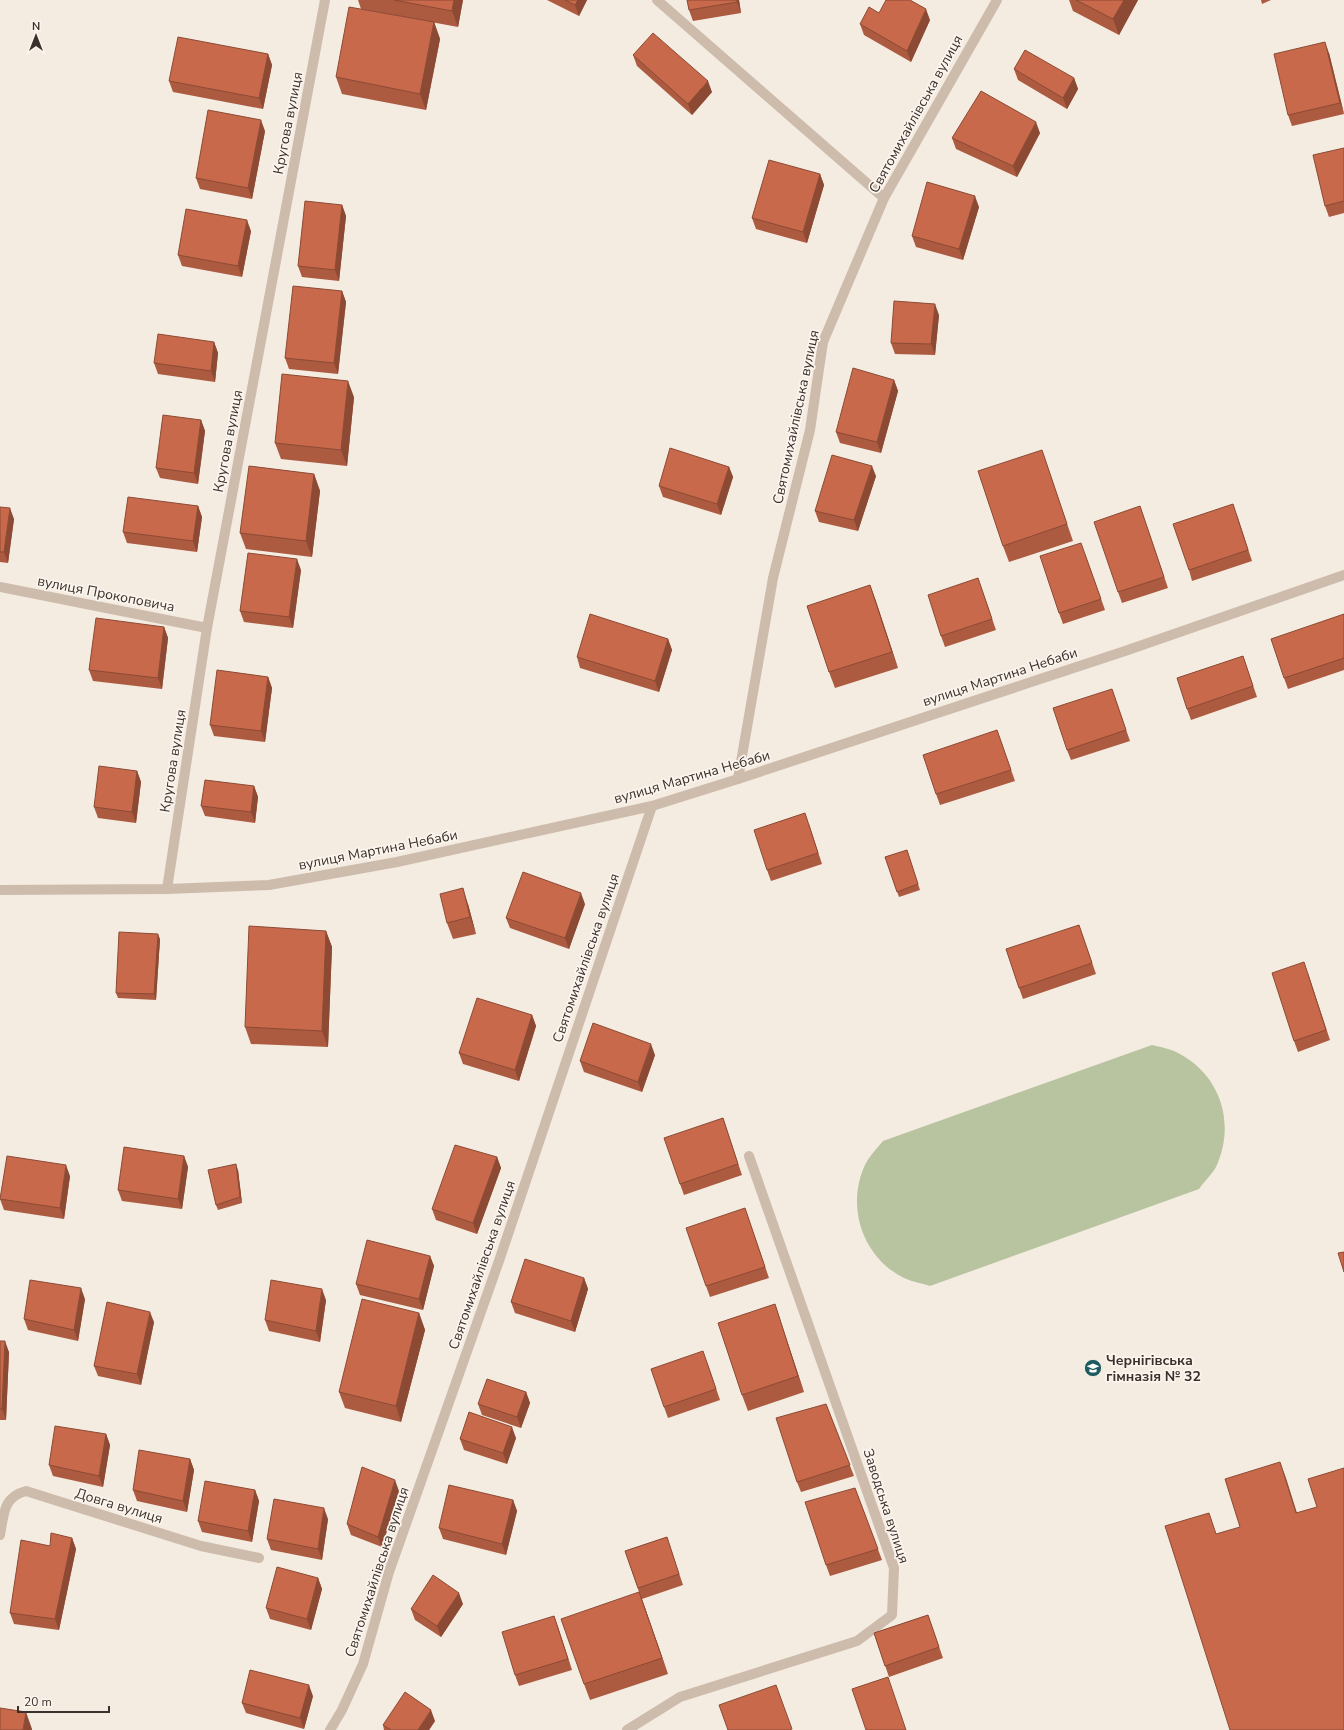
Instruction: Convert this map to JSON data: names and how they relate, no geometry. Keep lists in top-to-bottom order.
{
  "streets": {
    "street": [
      "Святомихайлівська вулиця",
      "Кругова вулиця",
      "вулиця Прокоповича",
      "вулиця Мартина Небаби",
      "Довга вулиця",
      "Заводська вулиця"
    ]
  },
  "crossings": [
    ["Святомихайлівська вулиця", "вулиця Мартина Небаби"],
    ["Кругова вулиця", "вулиця Прокоповича"],
    ["Кругова вулиця", "вулиця Мартина Небаби"]
  ],
  "places": {
    "school or university": ["Чернігівська гімназія № 32"]
  },
  "scale_bar": "20 m",
  "north": "top"
}
